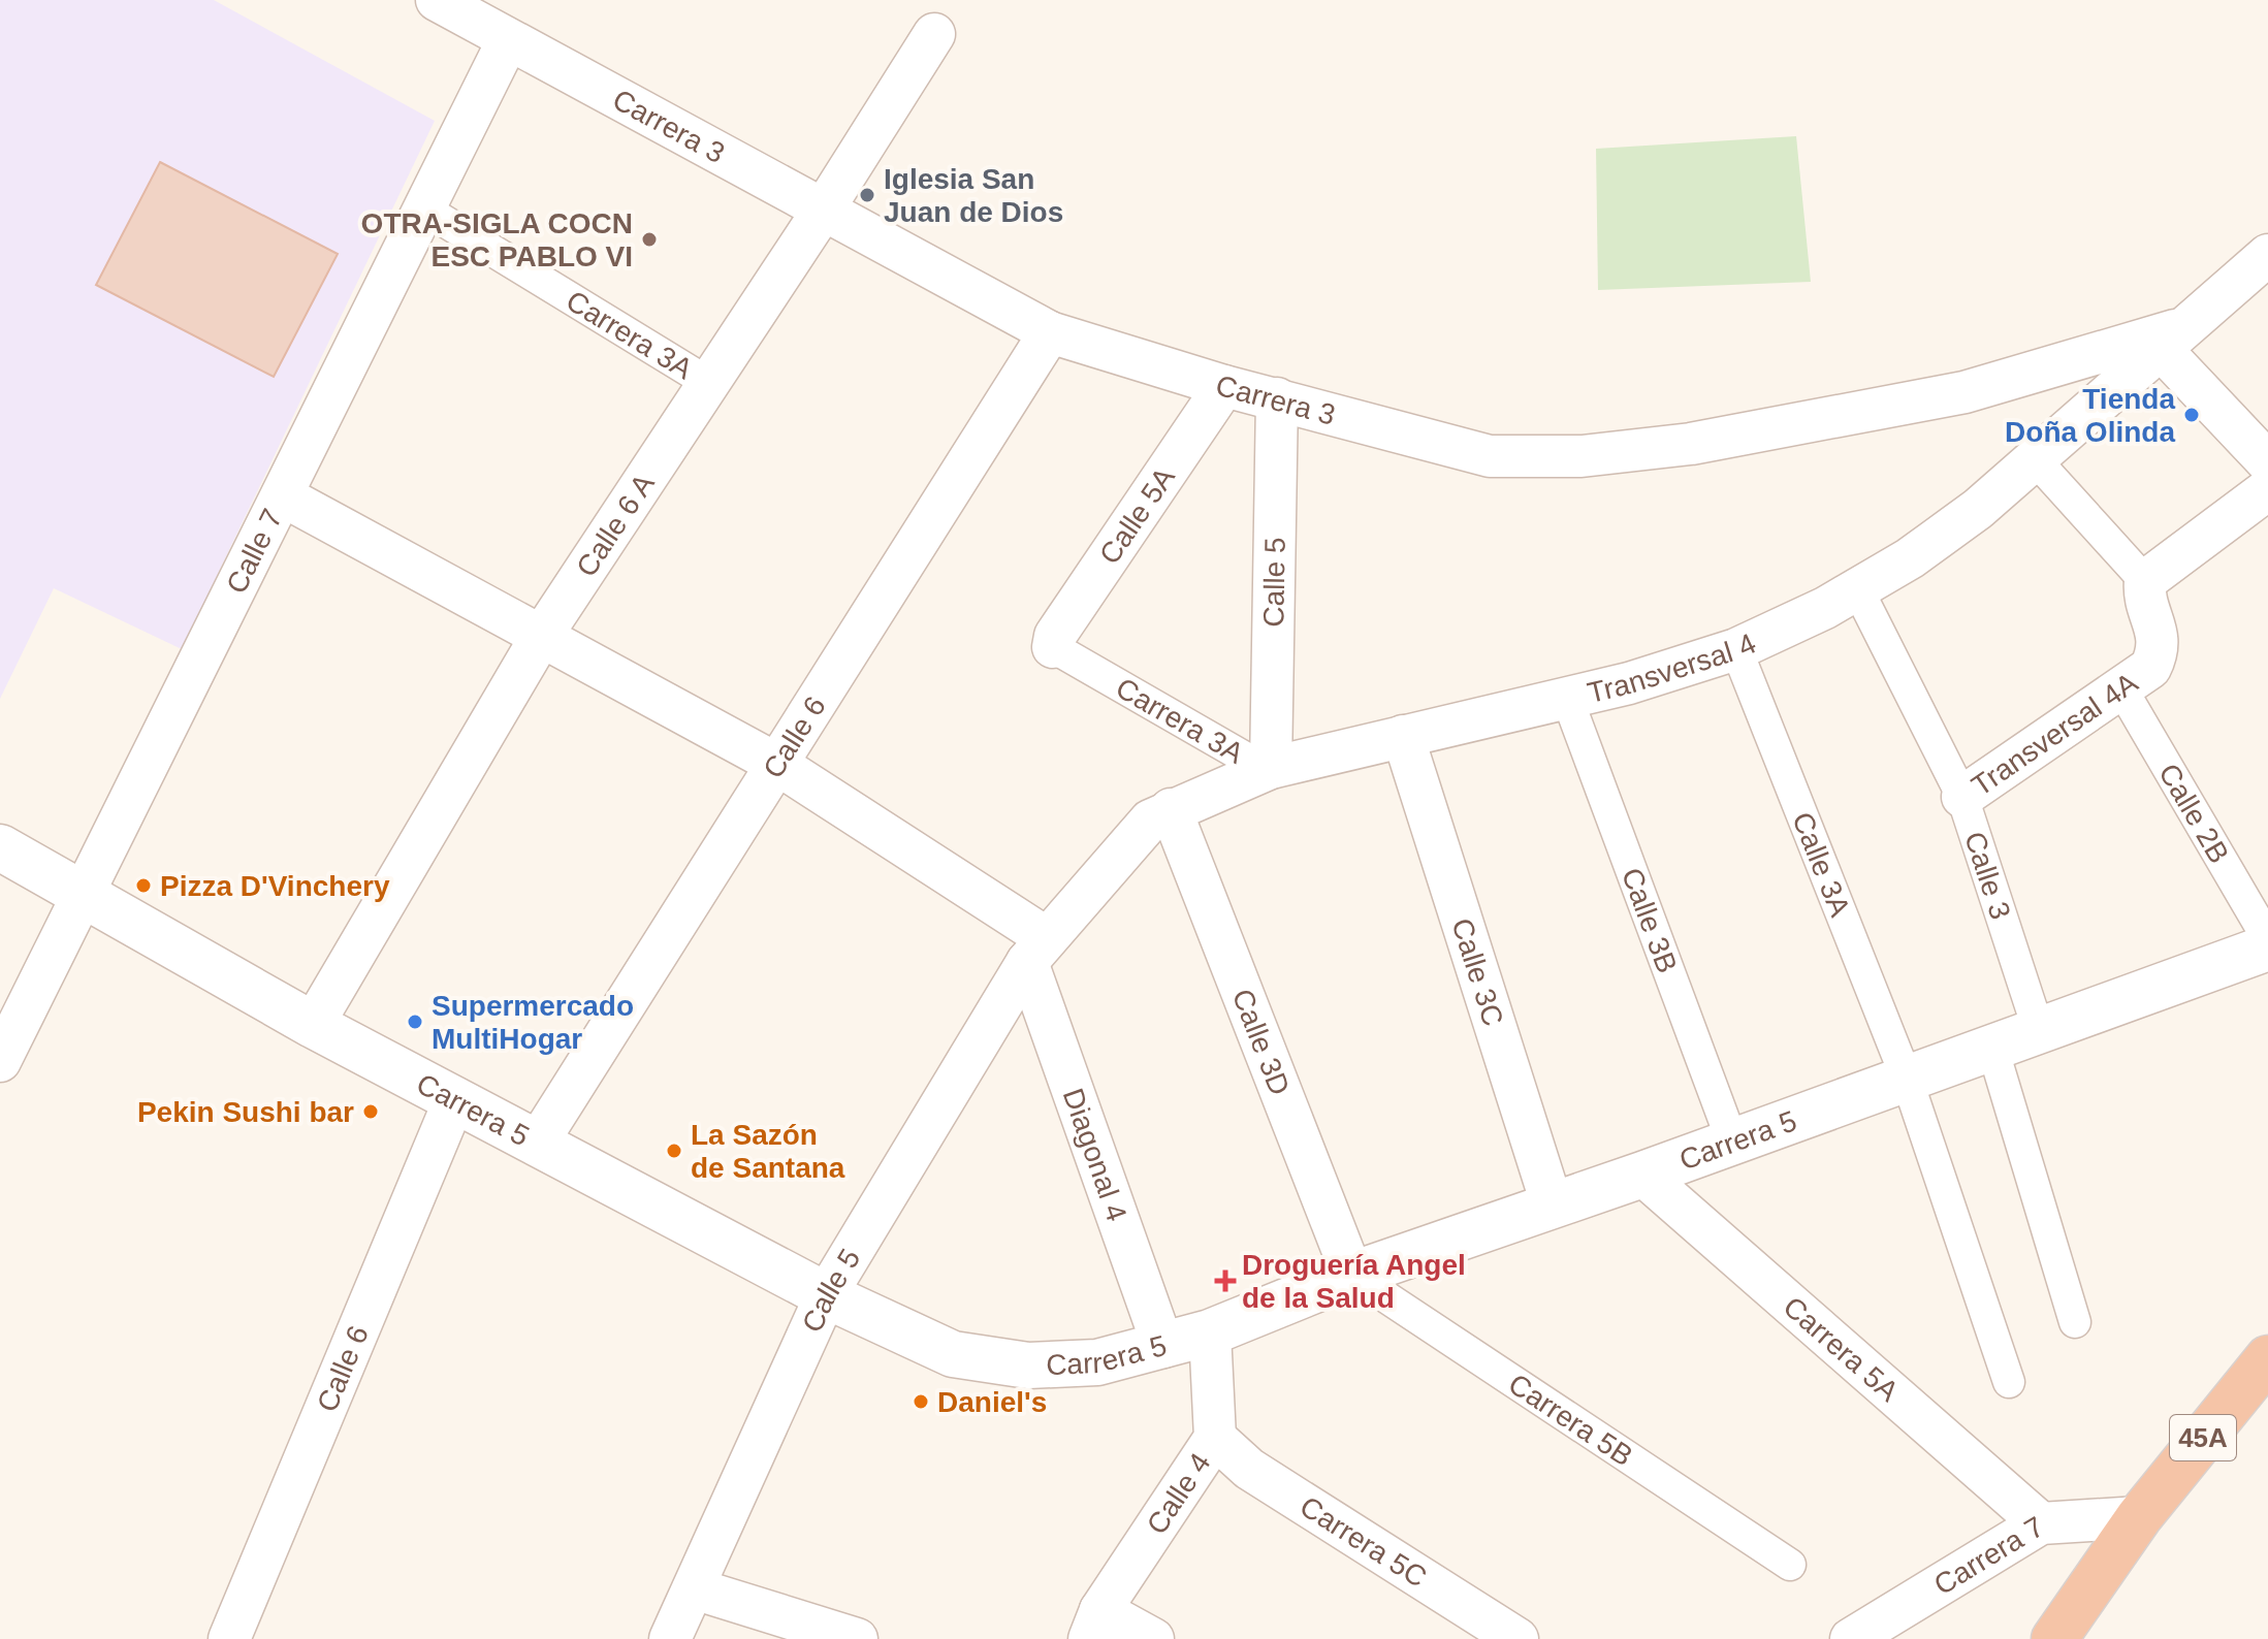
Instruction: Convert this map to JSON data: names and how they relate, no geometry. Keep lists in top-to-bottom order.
{
  "streets": {
    "highway": ["45A"],
    "street": [
      "Carrera 3",
      "Carrera 3A",
      "Calle 5A",
      "Calle 6 A",
      "Calle 7",
      "Calle 5",
      "Transversal 4",
      "Transversal 4A",
      "Calle 6",
      "Calle 2B",
      "Calle 3A",
      "Calle 3",
      "Calle 3B",
      "Calle 3C",
      "Calle 3D",
      "Carrera 5",
      "Diagonal 4",
      "Carrera 5A",
      "Carrera 5B",
      "Calle 4",
      "Carrera 5C",
      "Carrera 7"
    ]
  },
  "crossings": [
    ["Carrera 3", "Calle 5A"],
    ["Carrera 3", "Calle 6 A"],
    ["Carrera 3", "Calle 7"],
    ["Carrera 3", "Calle 5"],
    ["Carrera 3", "Transversal 4"],
    ["Carrera 3", "Calle 6"],
    ["Carrera 3A", "Calle 5A"],
    ["Carrera 3A", "Calle 6 A"],
    ["Carrera 3A", "Calle 7"],
    ["Carrera 3A", "Calle 5"],
    ["Carrera 3A", "Transversal 4"],
    ["Calle 6 A", "Carrera 5"],
    ["Calle 7", "Carrera 5"],
    ["Calle 5", "Transversal 4"],
    ["Calle 5", "Carrera 5"],
    ["Calle 5", "Diagonal 4"],
    ["Transversal 4", "Calle 3A"],
    ["Transversal 4", "Calle 3"],
    ["Transversal 4", "Calle 3B"],
    ["Transversal 4", "Calle 3C"],
    ["Transversal 4", "Calle 3D"],
    ["Transversal 4", "Diagonal 4"],
    ["Transversal 4A", "Calle 2B"],
    ["Transversal 4A", "Calle 3"],
    ["Calle 6", "Carrera 5"],
    ["Calle 3A", "Carrera 5"],
    ["Calle 3", "Carrera 5"],
    ["Calle 3B", "Carrera 5"],
    ["Calle 3C", "Carrera 5"],
    ["Calle 3D", "Carrera 5"],
    ["Calle 3D", "Carrera 5B"],
    ["Carrera 5", "Diagonal 4"],
    ["Carrera 5", "Carrera 5A"],
    ["Carrera 5", "Carrera 5B"],
    ["Carrera 5", "Calle 4"],
    ["Carrera 5A", "Carrera 7"],
    ["45A", "Carrera 7"],
    ["Calle 4", "Carrera 5C"]
  ],
  "places": {
    "other": [
      "Iglesia San Juan de Dios",
      "OTRA-SIGLA COCN ESC PABLO VI",
      "Tienda Doña Olinda",
      "Pizza D'Vinchery",
      "Supermercado MultiHogar",
      "Pekin Sushi bar",
      "La Sazón de Santana",
      "Daniel's"
    ],
    "health": ["Droguería Angel de la Salud"]
  }
}
